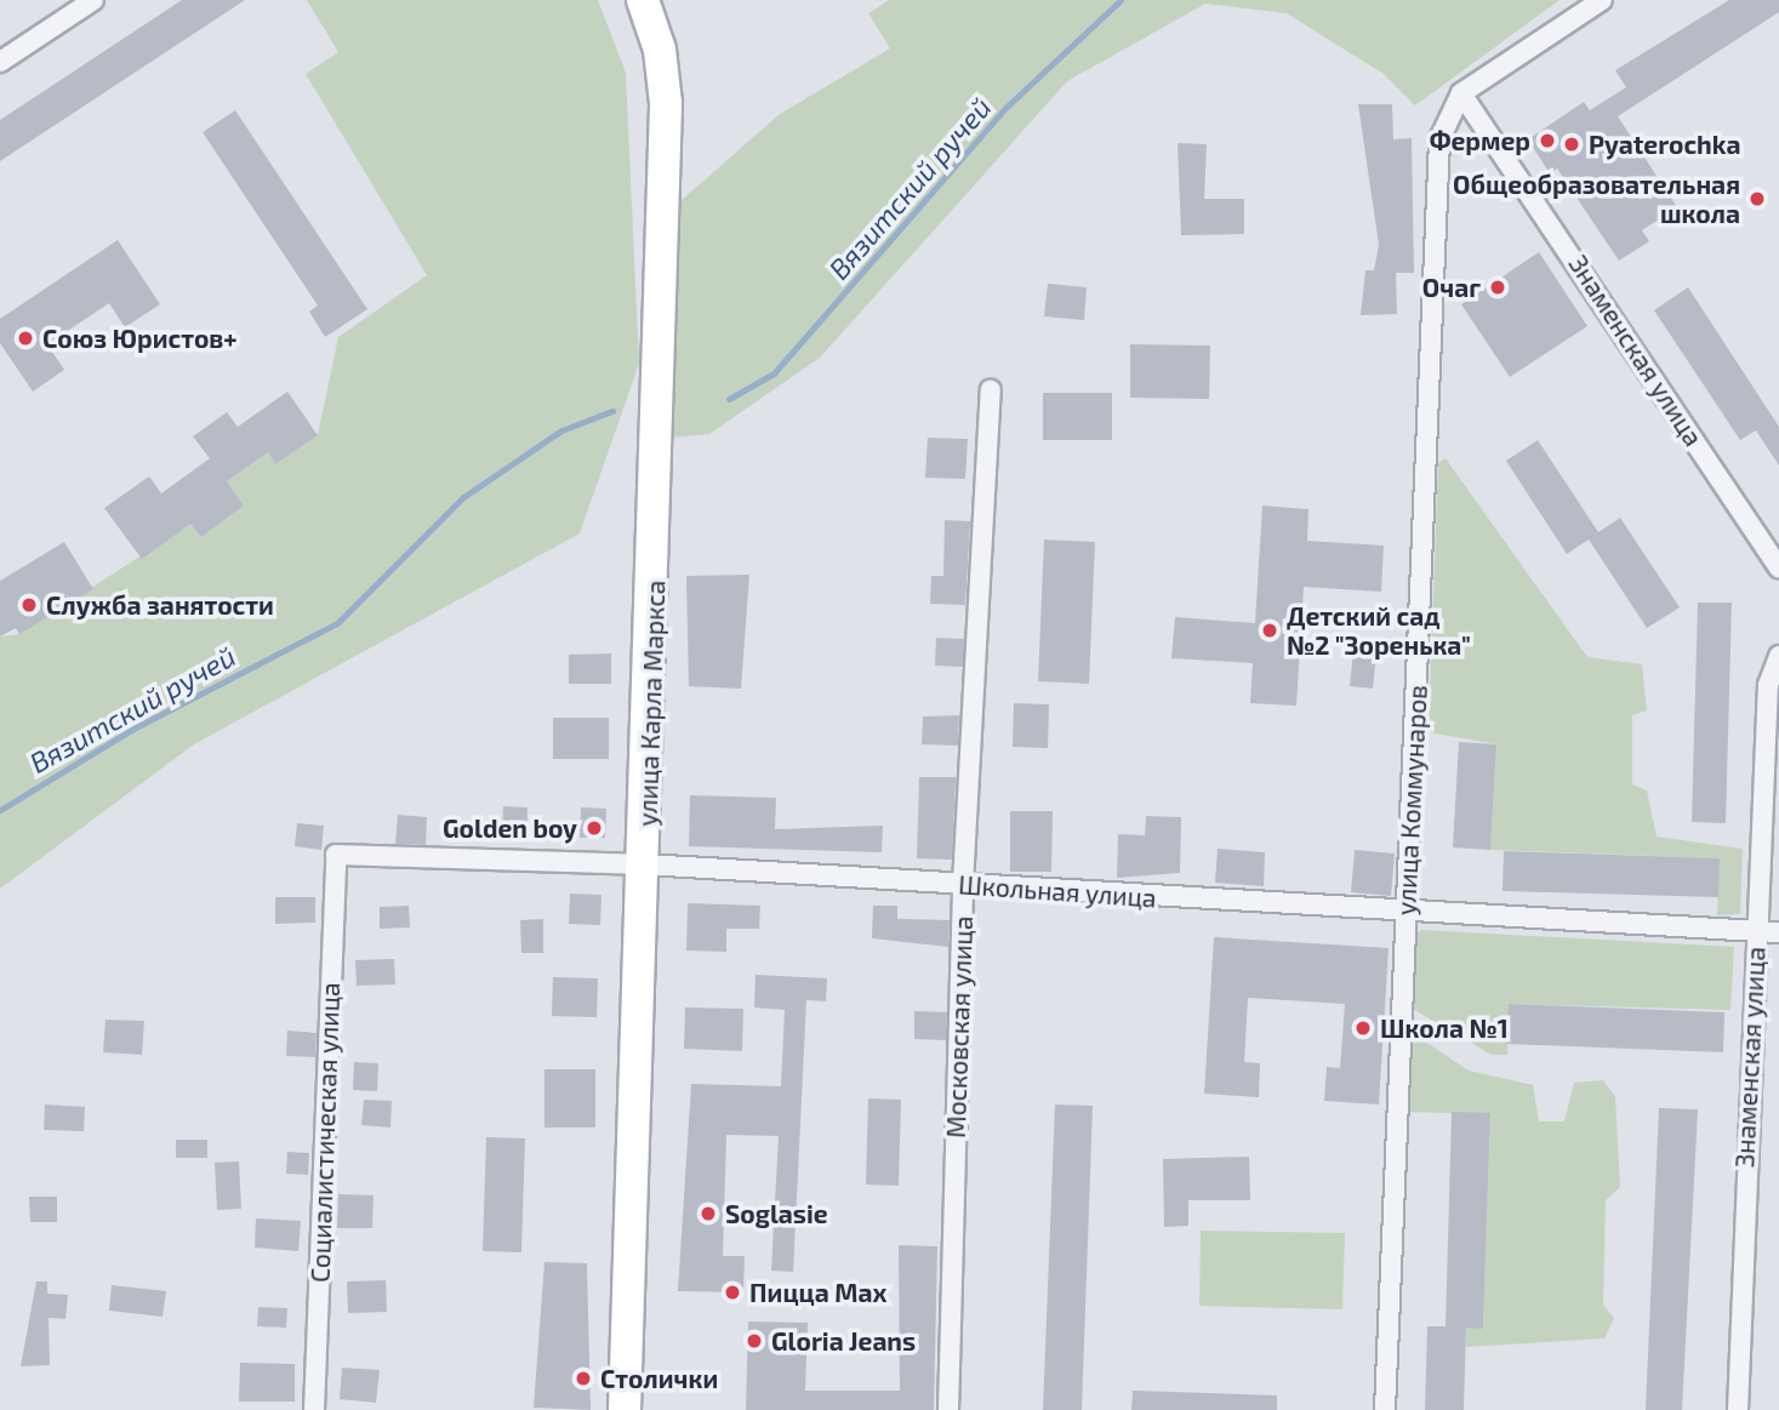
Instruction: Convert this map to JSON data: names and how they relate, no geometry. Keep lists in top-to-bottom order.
{
  "streets": {
    "main road": ["улица Карла Маркса"],
    "street": [
      "Знаменская улица",
      "улица Коммунаров",
      "Школьная улица",
      "Московская улица",
      "Социалистическая улица"
    ]
  },
  "crossings": [
    ["Знаменская улица", "улица Коммунаров"],
    ["Знаменская улица", "Школьная улица"],
    ["улица Карла Маркса", "Школьная улица"],
    ["улица Коммунаров", "Школьная улица"],
    ["Школьная улица", "Московская улица"],
    ["Школьная улица", "Социалистическая улица"]
  ],
  "water": ["Вязитский ручей"],
  "places": [
    "Фермер",
    "Pyaterochka",
    "Общеобразовательная школа",
    "Очаг",
    "Союз Юристов+",
    "Служба занятости",
    "Детский сад №2 \"Зоренька\"",
    "Golden boy",
    "Школа №1",
    "Soglasie",
    "Пицца Max",
    "Gloria Jeans",
    "Столички"
  ]
}
